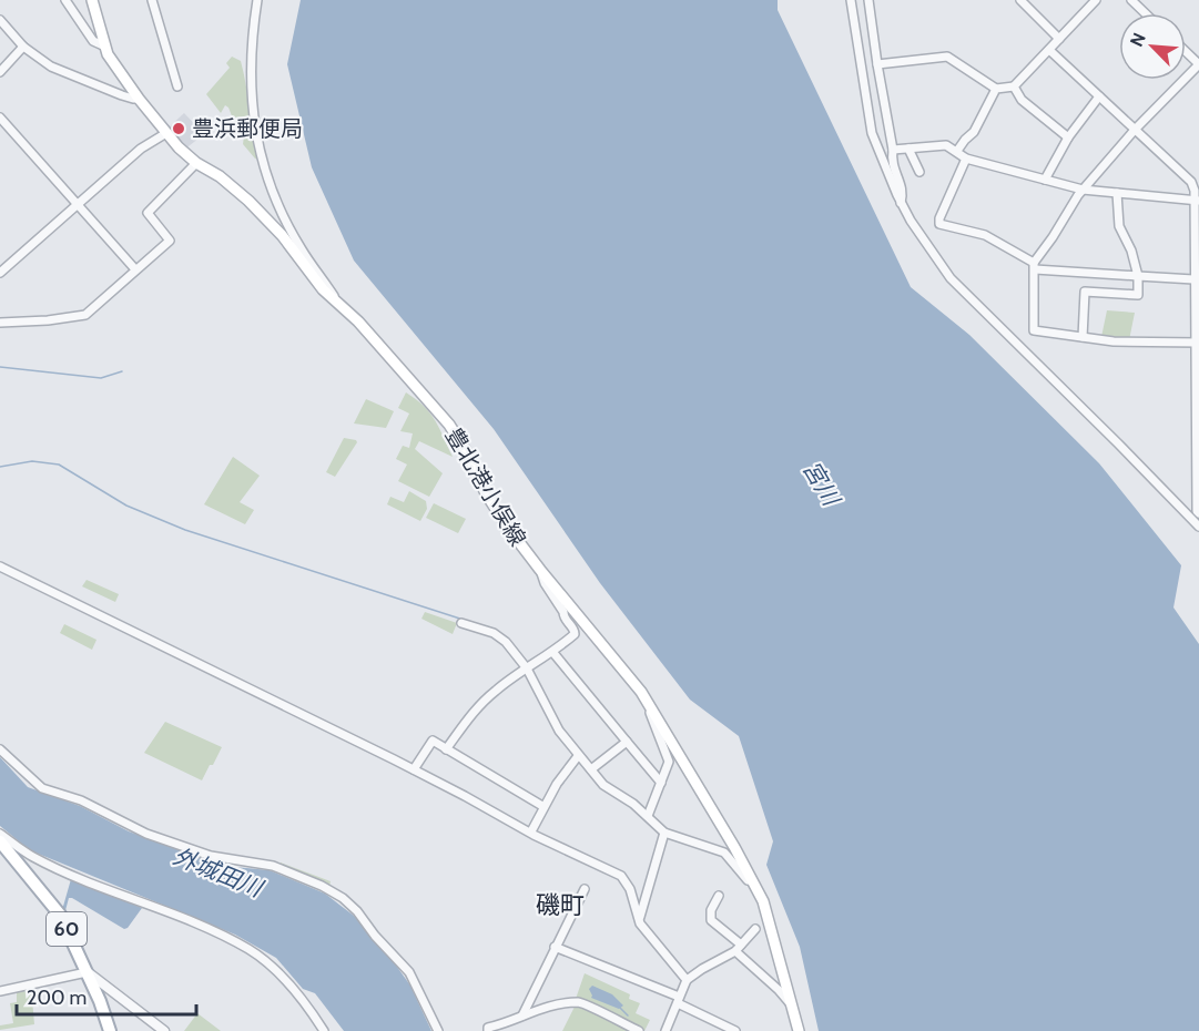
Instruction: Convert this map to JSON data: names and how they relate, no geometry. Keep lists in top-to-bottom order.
{
  "streets": {
    "main road": ["豊北港小俣線", "60"]
  },
  "districts": ["磯町"],
  "water": ["宮川", "外城田川"],
  "places": ["豊浜郵便局"],
  "scale_bar": "200 m",
  "north": "top left"
}
